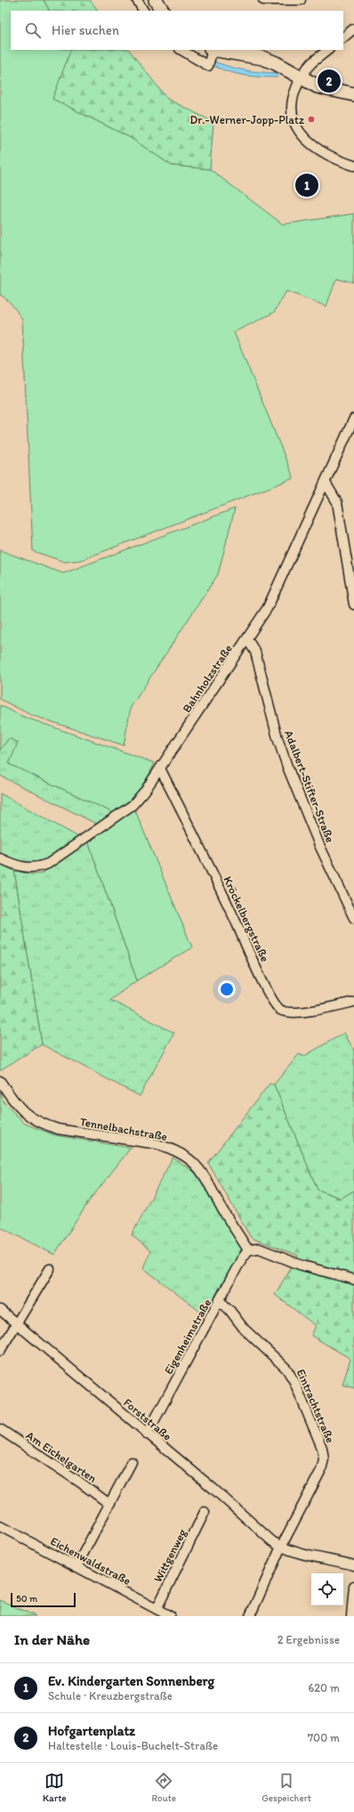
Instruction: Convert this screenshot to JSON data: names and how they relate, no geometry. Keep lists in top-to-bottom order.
{
  "streets": {
    "street": [
      "Bahnholzstraße",
      "Adalbert-Stifter-Straße",
      "Kröckelbergstraße",
      "Tennelbachstraße",
      "Eigenheimstraße",
      "Eintrachtstraße",
      "Forststraße",
      "Am Eichelgarten",
      "Wittgenweg",
      "Eichenwaldstraße"
    ]
  },
  "crossings": [
    ["Bahnholzstraße", "Adalbert-Stifter-Straße"],
    ["Bahnholzstraße", "Kröckelbergstraße"],
    ["Tennelbachstraße", "Eigenheimstraße"],
    ["Eigenheimstraße", "Eintrachtstraße"],
    ["Eigenheimstraße", "Forststraße"],
    ["Eintrachtstraße", "Forststraße"],
    ["Wittgenweg", "Eichenwaldstraße"]
  ],
  "places": ["Dr.-Werner-Jopp-Platz"],
  "scale_bar": "50 m",
  "page": {
    "search": "Hier suchen",
    "pins": ["2", "1"],
    "scale": "50 m",
    "heading": ["In der Nähe", "2 Ergebnisse"],
    "list": [
      {
        "mark": "1",
        "name": "Ev. Kindergarten Sonnenberg",
        "note": "Schule · Kreuzbergstraße",
        "value": "620 m"
      },
      {
        "mark": "2",
        "name": "Hofgartenplatz",
        "note": "Haltestelle · Louis-Buchelt-Straße",
        "value": "700 m"
      }
    ],
    "nav": ["Karte", "Route", "Gespeichert"]
  }
}
